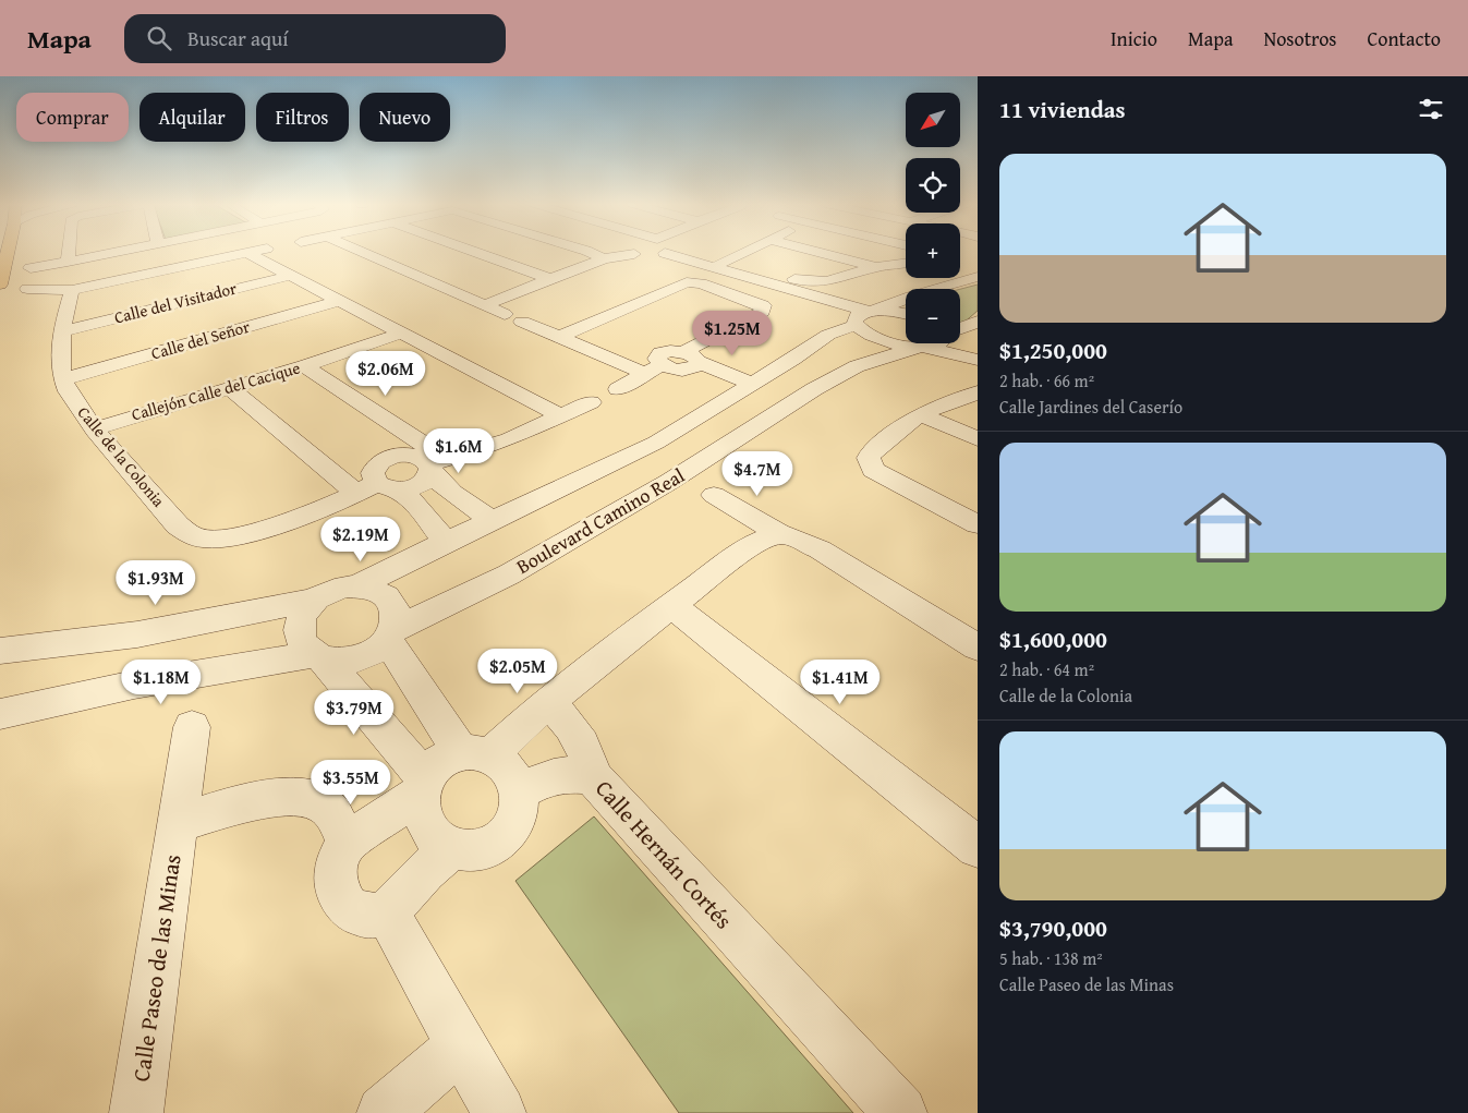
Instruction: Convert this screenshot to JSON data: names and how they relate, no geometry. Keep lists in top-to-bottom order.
{
  "streets": {
    "street": [
      "Calle del Visitador",
      "Calle del Señor",
      "Callejón Calle del Cacique",
      "Calle de la Colonia",
      "Boulevard Camino Real",
      "Calle Hernán Cortés",
      "Calle Paseo de las Minas"
    ]
  },
  "crossings": [
    ["Calle del Visitador", "Calle de la Colonia"],
    ["Calle del Señor", "Calle de la Colonia"],
    ["Callejón Calle del Cacique", "Calle de la Colonia"]
  ],
  "north": "bottom left",
  "page": {
    "header": "Mapa",
    "search": "Buscar aquí",
    "nav": [
      "Inicio",
      "Mapa",
      "Nosotros",
      "Contacto"
    ],
    "heading": "11 viviendas",
    "map_buttons": ["+", "−"],
    "chip": [
      "Comprar",
      "Alquilar",
      "Filtros",
      "Nuevo"
    ],
    "list": [
      {
        "name": "$1,250,000",
        "note": "2 hab. · 66 m² · Calle Jardines del Caserío"
      },
      {
        "name": "$1,600,000",
        "note": "2 hab. · 64 m² · Calle de la Colonia"
      },
      {
        "name": "$3,790,000",
        "note": "5 hab. · 138 m² · Calle Paseo de las Minas"
      }
    ],
    "price": [
      "$1.25M",
      "$2.06M",
      "$1.6M",
      "$4.7M",
      "$2.19M",
      "$1.93M",
      "$2.05M",
      "$1.18M",
      "$1.41M",
      "$3.79M",
      "$3.55M"
    ]
  }
}
